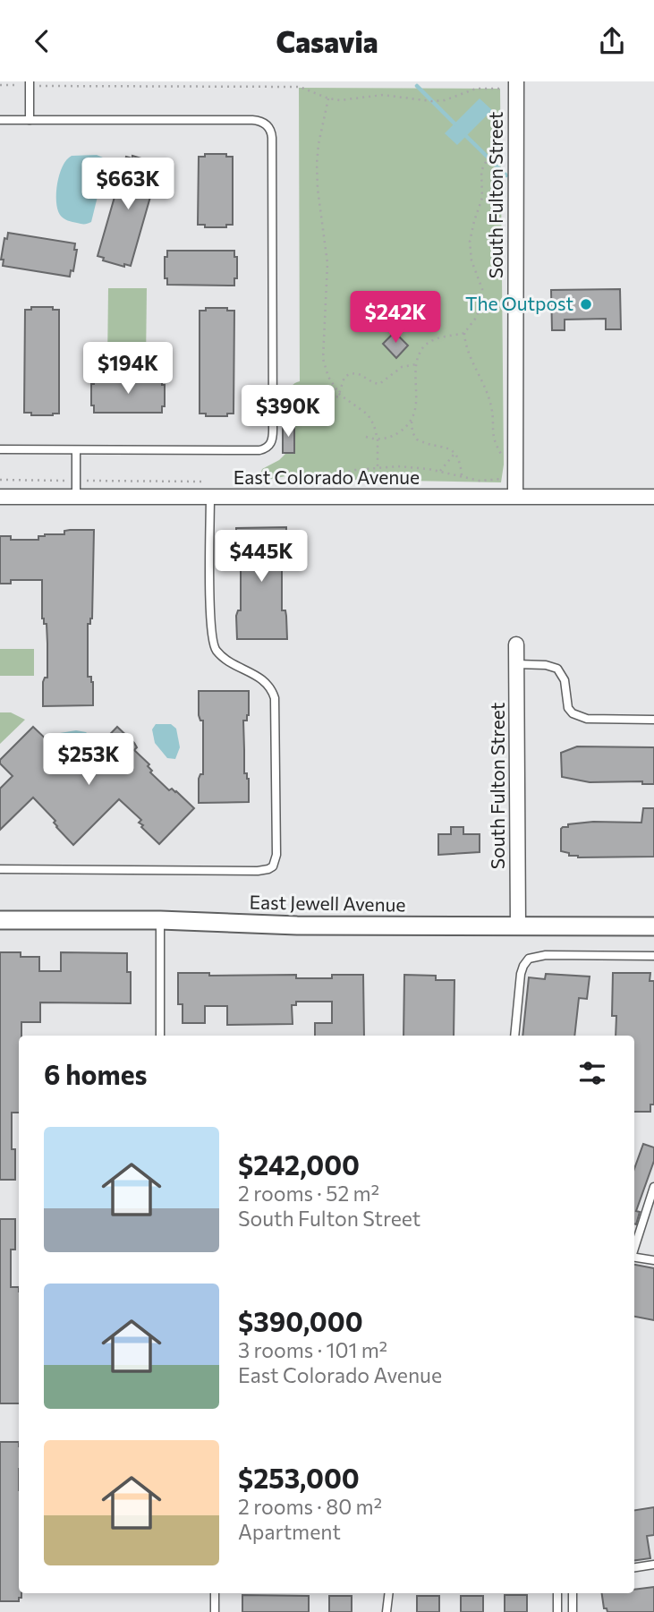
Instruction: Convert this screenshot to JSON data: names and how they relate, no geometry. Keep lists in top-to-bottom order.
{
  "streets": {
    "street": ["South Fulton Street", "East Colorado Avenue", "East Jewell Avenue"]
  },
  "crossings": [
    ["South Fulton Street", "East Colorado Avenue"],
    ["South Fulton Street", "East Jewell Avenue"]
  ],
  "places": ["The Outpost"],
  "page": {
    "header": "Casavia",
    "price": [
      "$663K",
      "$242K",
      "$194K",
      "$390K",
      "$445K",
      "$253K"
    ],
    "heading": "6 homes",
    "list": [
      {
        "name": "$242,000",
        "note": "2 rooms · 52 m² · South Fulton Street"
      },
      {
        "name": "$390,000",
        "note": "3 rooms · 101 m² · East Colorado Avenue"
      },
      {
        "name": "$253,000",
        "note": "2 rooms · 80 m² · Apartment"
      }
    ]
  }
}
